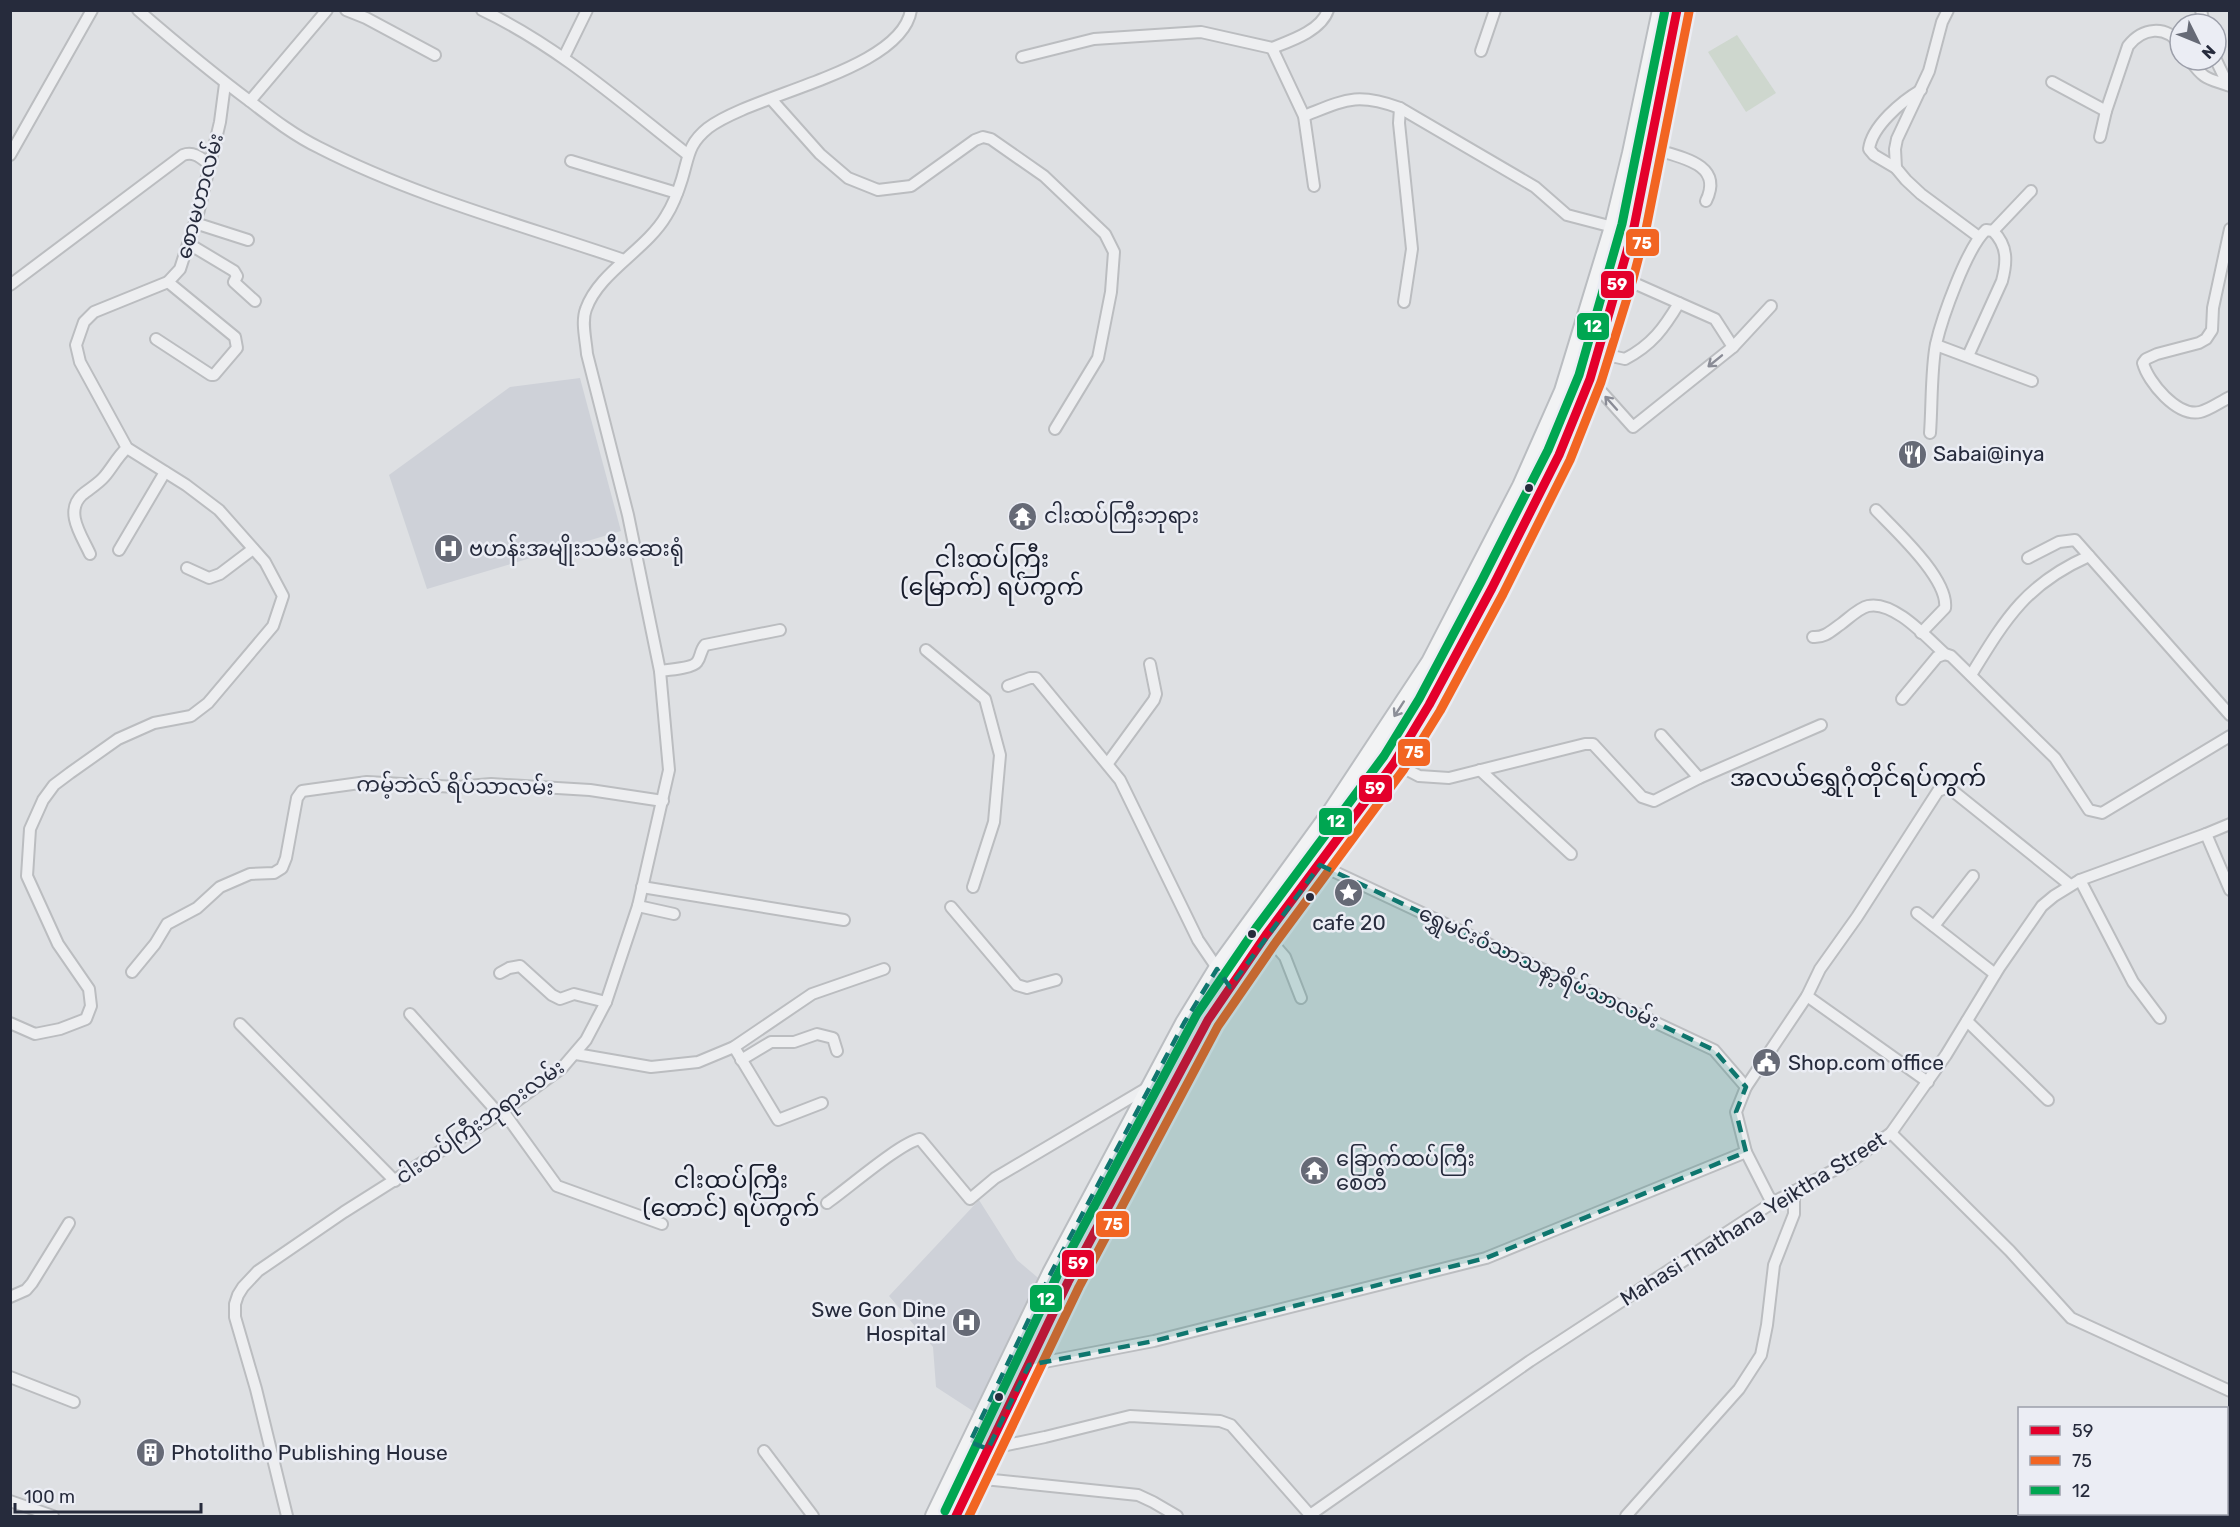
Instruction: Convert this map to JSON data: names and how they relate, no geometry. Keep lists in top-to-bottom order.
{
  "streets": {
    "street": [
      "စောမဟာလမ်း",
      "ကမ့်ဘဲလ် ရိပ်သာလမ်း",
      "ရွှေမင်းဝံသာသနာ့ရိပ်သာလမ်း",
      "ငါးထပ်ကြီးဘုရားလမ်း",
      "Mahasi Thathana Yeiktha Street"
    ]
  },
  "crossings": [
    ["ကမ့်ဘဲလ် ရိပ်သာလမ်း", "ငါးထပ်ကြီးဘုရားလမ်း"]
  ],
  "districts": ["ငါးထပ်ကြီး (မြောက်) ရပ်ကွက်", "အလယ်ရွှေဂုံတိုင်ရပ်ကွက်", "ငါးထပ်ကြီး (တောင်) ရပ်ကွက်"],
  "places": {
    "restaurant": ["Sabai@inya"],
    "temple": ["ငါးထပ်ကြီးဘုရား", "ခြောက်ထပ်ကြီး စေတီ"],
    "hospital": ["ဗဟန်းအမျိုးသမီးဆေးရုံ", "Swe Gon Dine Hospital"],
    "place": ["cafe 20"],
    "public building": ["Shop.com office"],
    "building": ["Photolitho Publishing House"]
  },
  "lines": ["transit line 59", "transit line 12", "transit line 75"],
  "legend": ["59", "75", "12"],
  "scale_bar": "100 m",
  "north": "bottom right"
}
